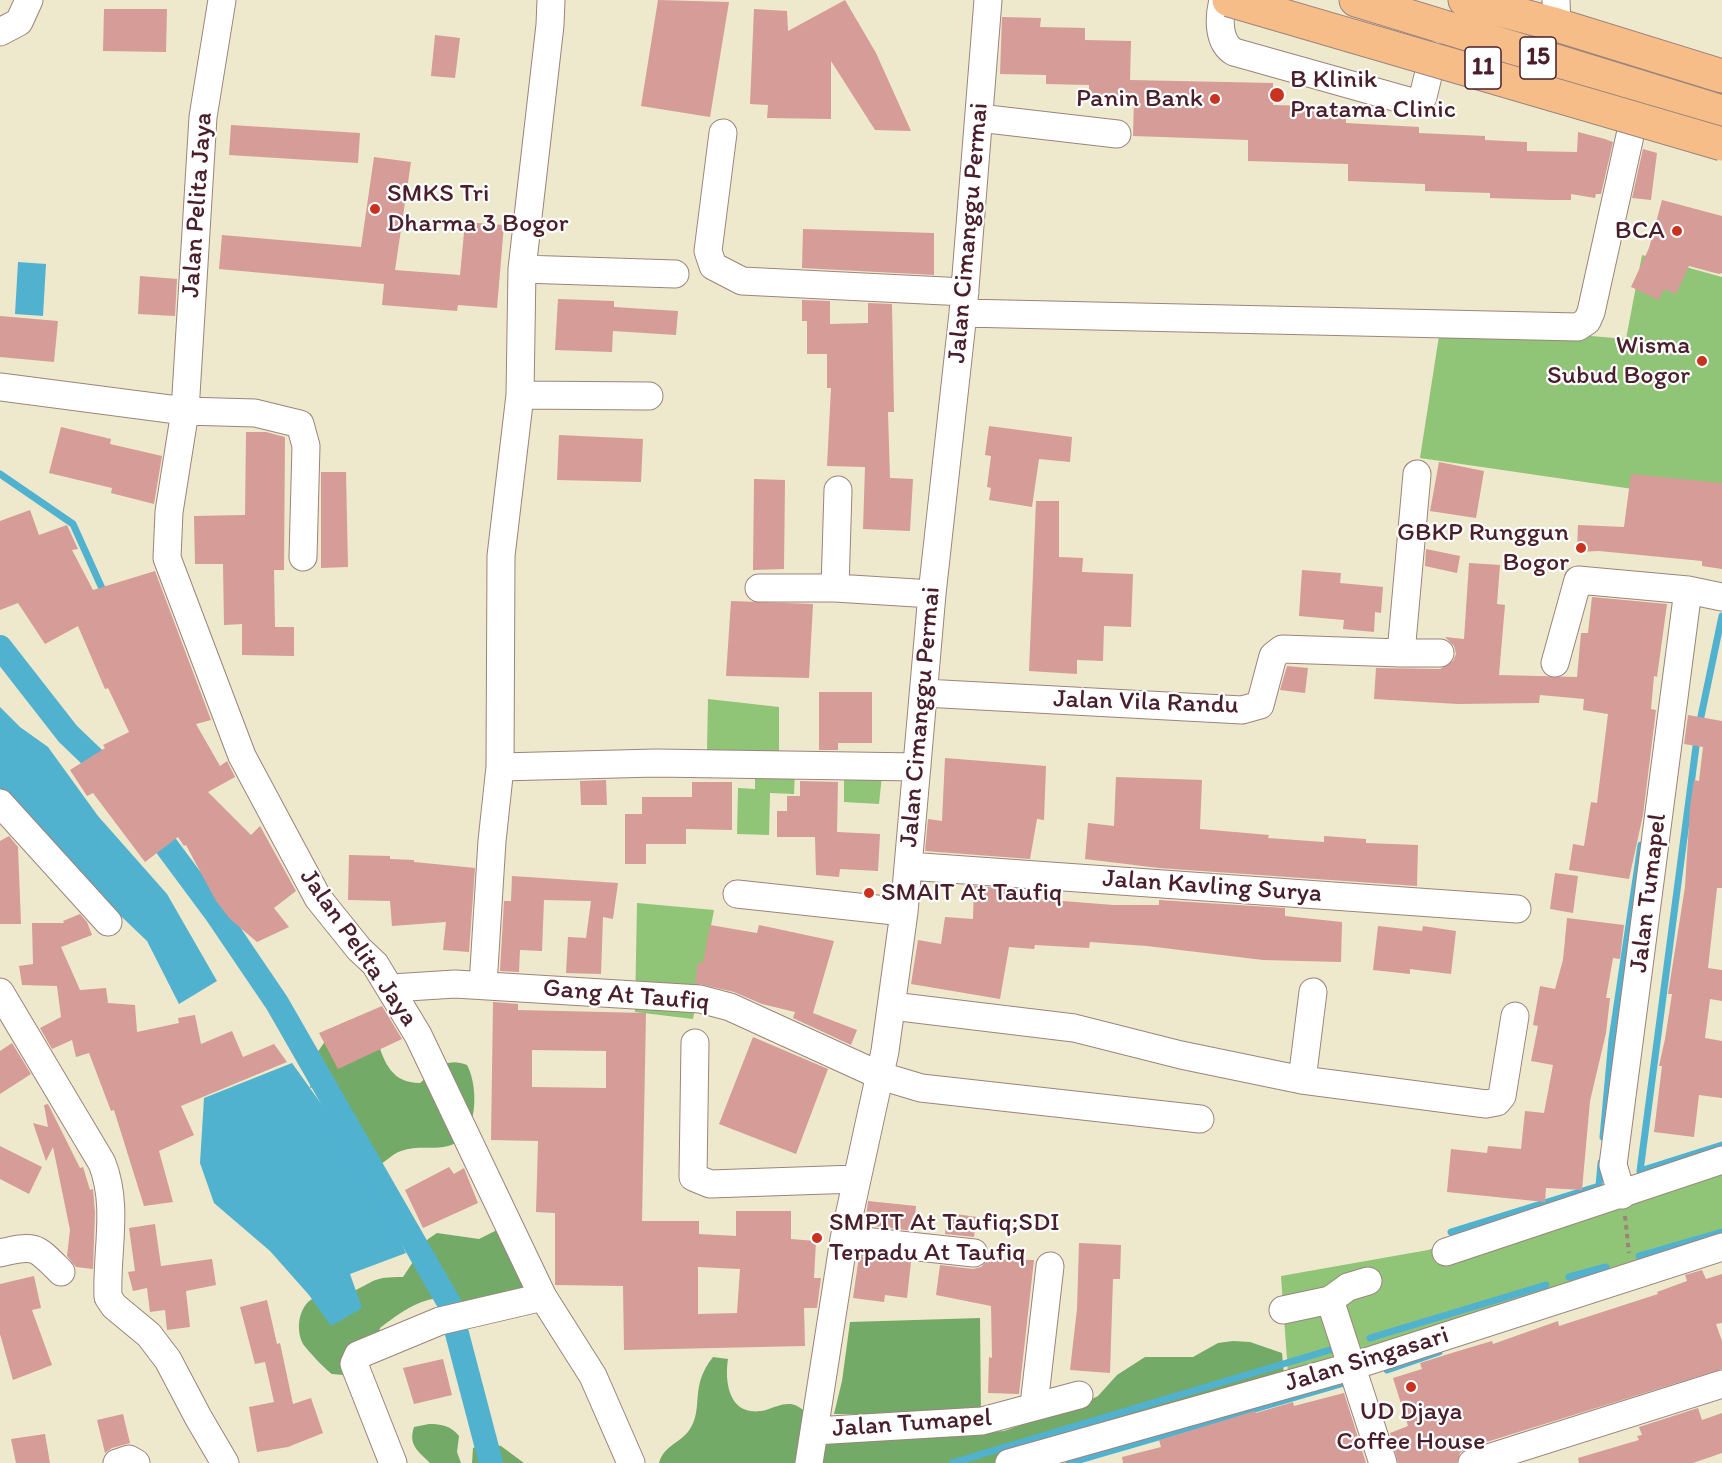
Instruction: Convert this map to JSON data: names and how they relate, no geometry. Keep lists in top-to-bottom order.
{
  "streets": {
    "highway": ["15", "11"],
    "street": [
      "Jalan Pelita Jaya",
      "Jalan Cimanggu Permai",
      "Jalan Vila Randu",
      "Jalan Kavling Surya",
      "Jalan Tumapel",
      "Gang At Taufiq",
      "Jalan Singasari"
    ]
  },
  "crossings": [
    ["Jalan Pelita Jaya", "Gang At Taufiq"],
    ["Jalan Cimanggu Permai", "Jalan Vila Randu"],
    ["Jalan Cimanggu Permai", "Jalan Kavling Surya"],
    ["Jalan Cimanggu Permai", "Jalan Tumapel"],
    ["Jalan Cimanggu Permai", "Gang At Taufiq"]
  ],
  "places": [
    "B Klinik Pratama Clinic",
    "Panin Bank",
    "SMKS Tri Dharma 3 Bogor",
    "BCA",
    "Wisma Subud Bogor",
    "GBKP Runggun Bogor",
    "SMAIT At Taufiq",
    "SMPIT At Taufiq;SDI Terpadu At Taufiq",
    "UD Djaya Coffee House"
  ]
}
